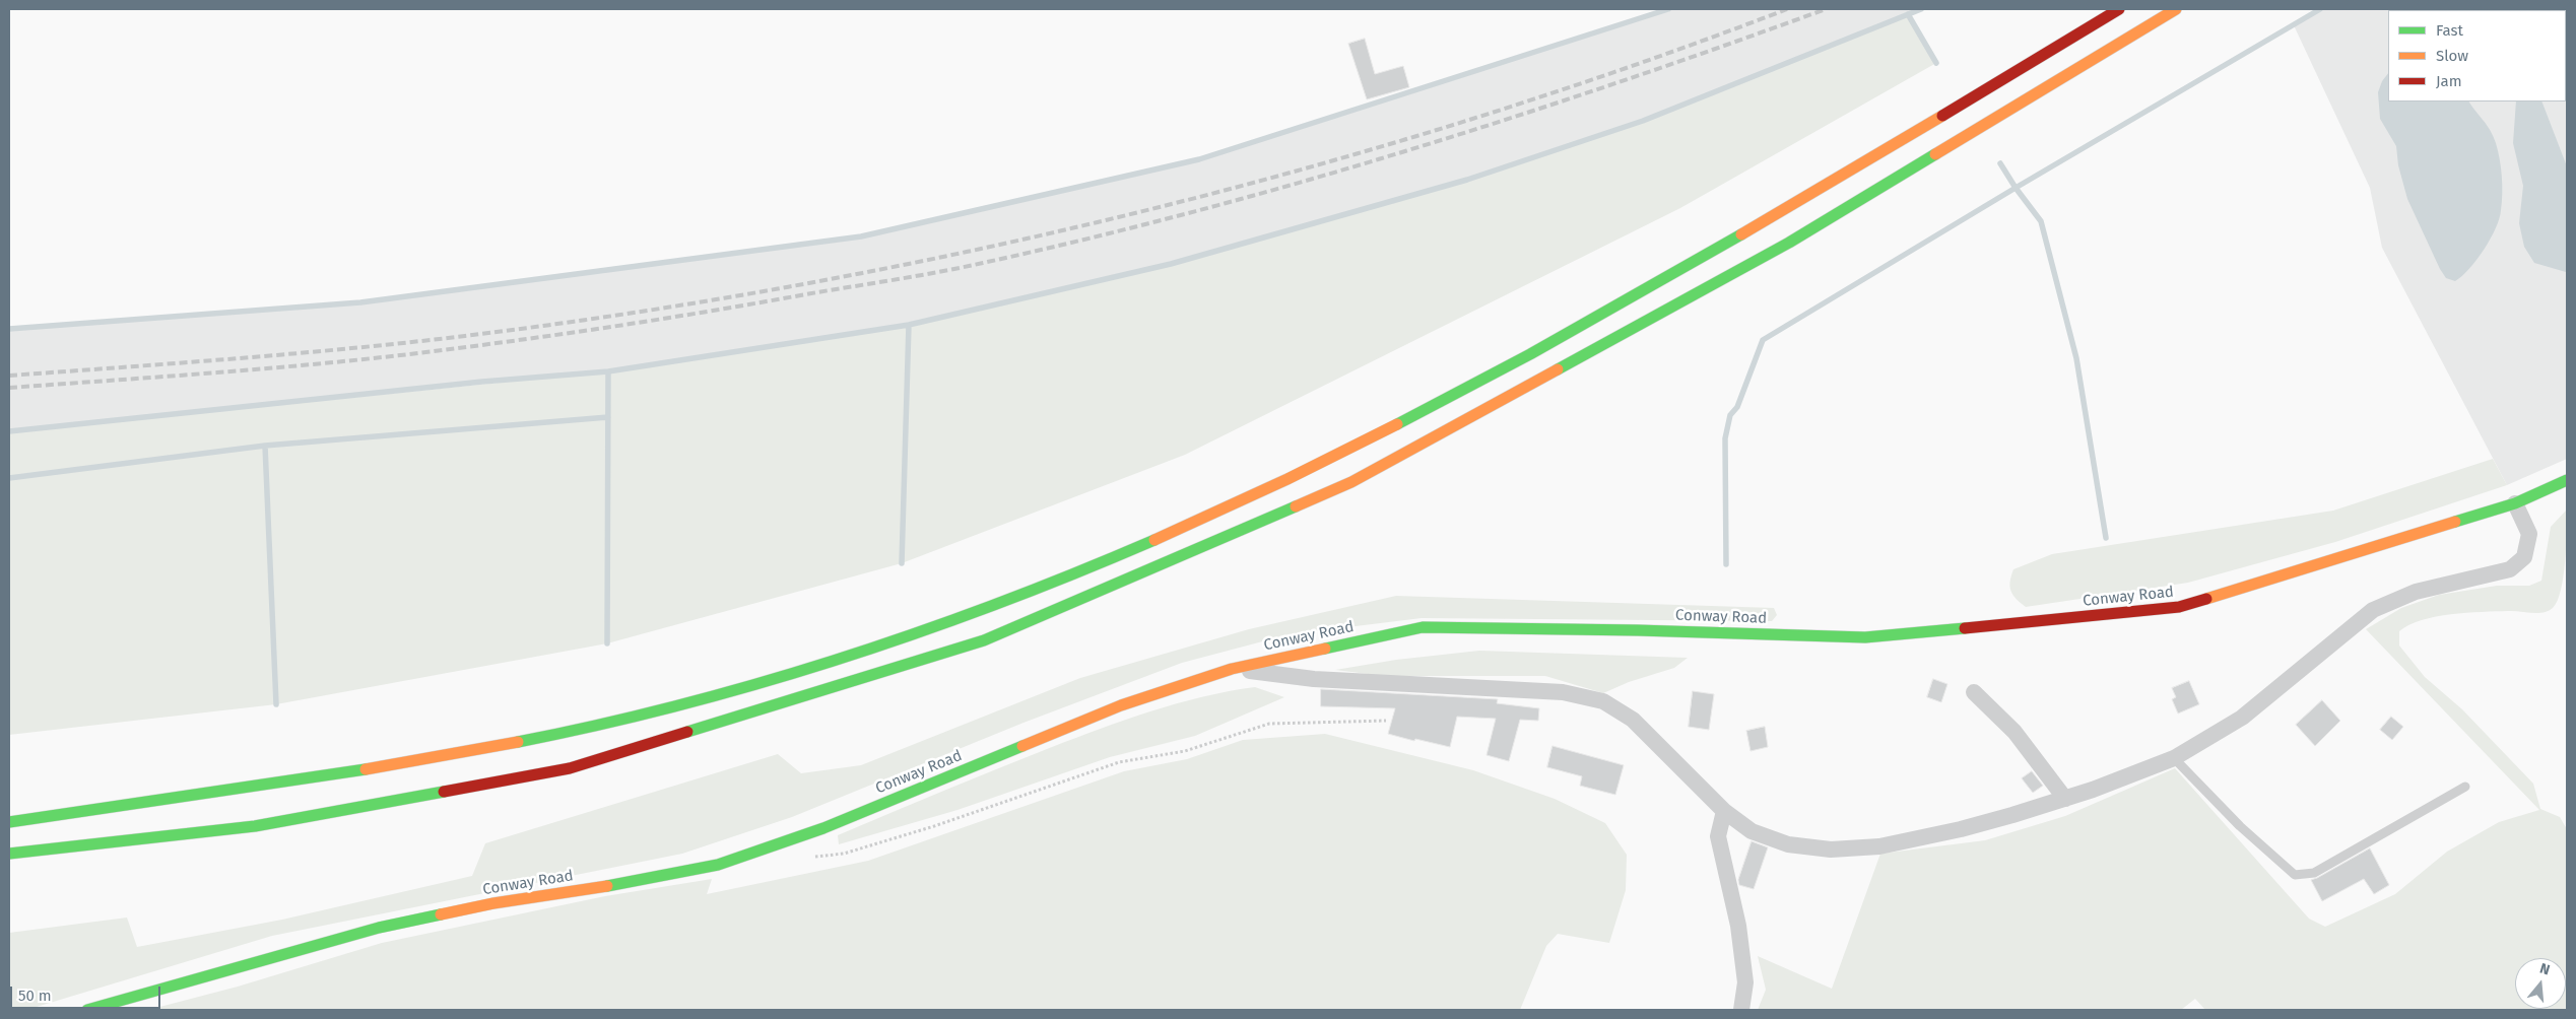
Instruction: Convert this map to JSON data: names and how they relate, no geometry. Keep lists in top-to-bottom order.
{
  "streets": {
    "main road": ["Conway Road"]
  },
  "legend": ["Fast", "Slow", "Jam"],
  "scale_bar": "50 m",
  "north": "top"
}
